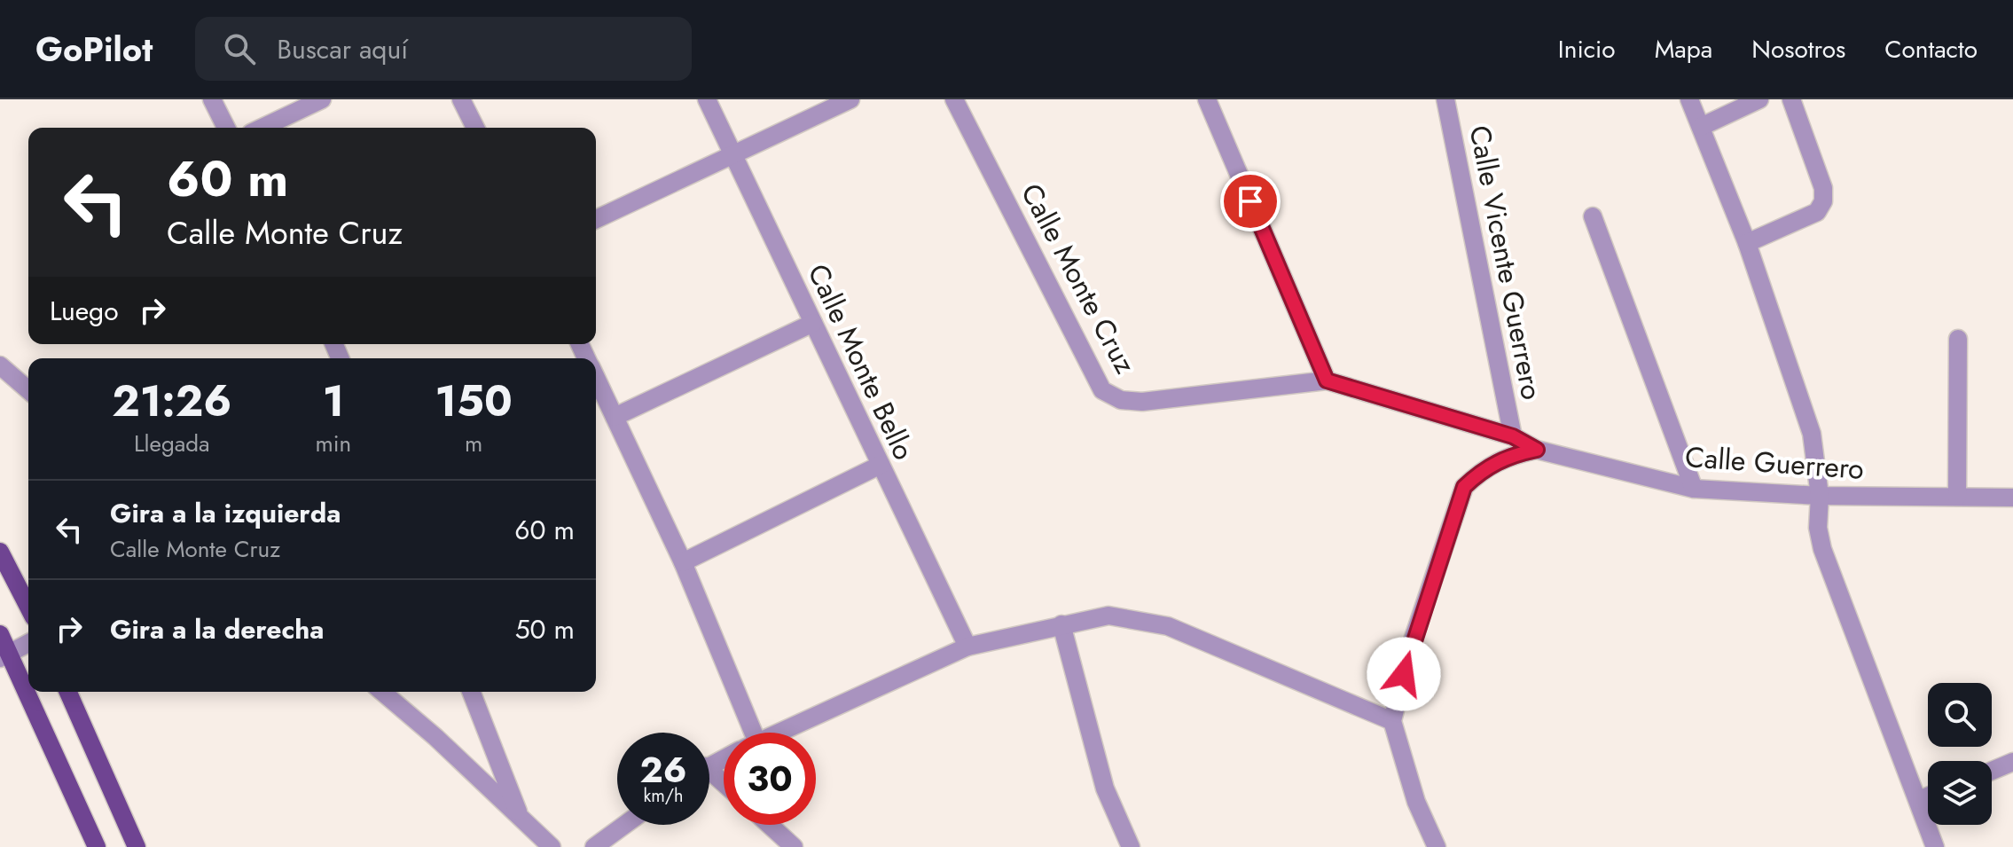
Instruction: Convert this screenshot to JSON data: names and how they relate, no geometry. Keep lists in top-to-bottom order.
{
  "streets": {
    "street": [
      "Calle Vicente Guerrero",
      "Calle Monte Cruz",
      "Calle Monte Bello",
      "Calle Guerrero"
    ]
  },
  "crossings": [
    ["Calle Vicente Guerrero", "Calle Monte Cruz"],
    ["Calle Monte Cruz", "Calle Guerrero"]
  ],
  "page": {
    "header": "GoPilot",
    "search": "Buscar aquí",
    "nav": [
      "Inicio",
      "Mapa",
      "Nosotros",
      "Contacto"
    ],
    "turn": ["60 m", "Calle Monte Cruz"],
    "then": "Luego",
    "eta": [
      "21:26",
      "Llegada",
      "1",
      "min",
      "150",
      "m"
    ],
    "list": [
      {
        "name": "Gira a la izquierda",
        "note": "Calle Monte Cruz",
        "value": "60 m"
      },
      {
        "name": "Gira a la derecha",
        "value": "50 m"
      }
    ],
    "speed": "26 km/h",
    "limit": "30"
  }
}
